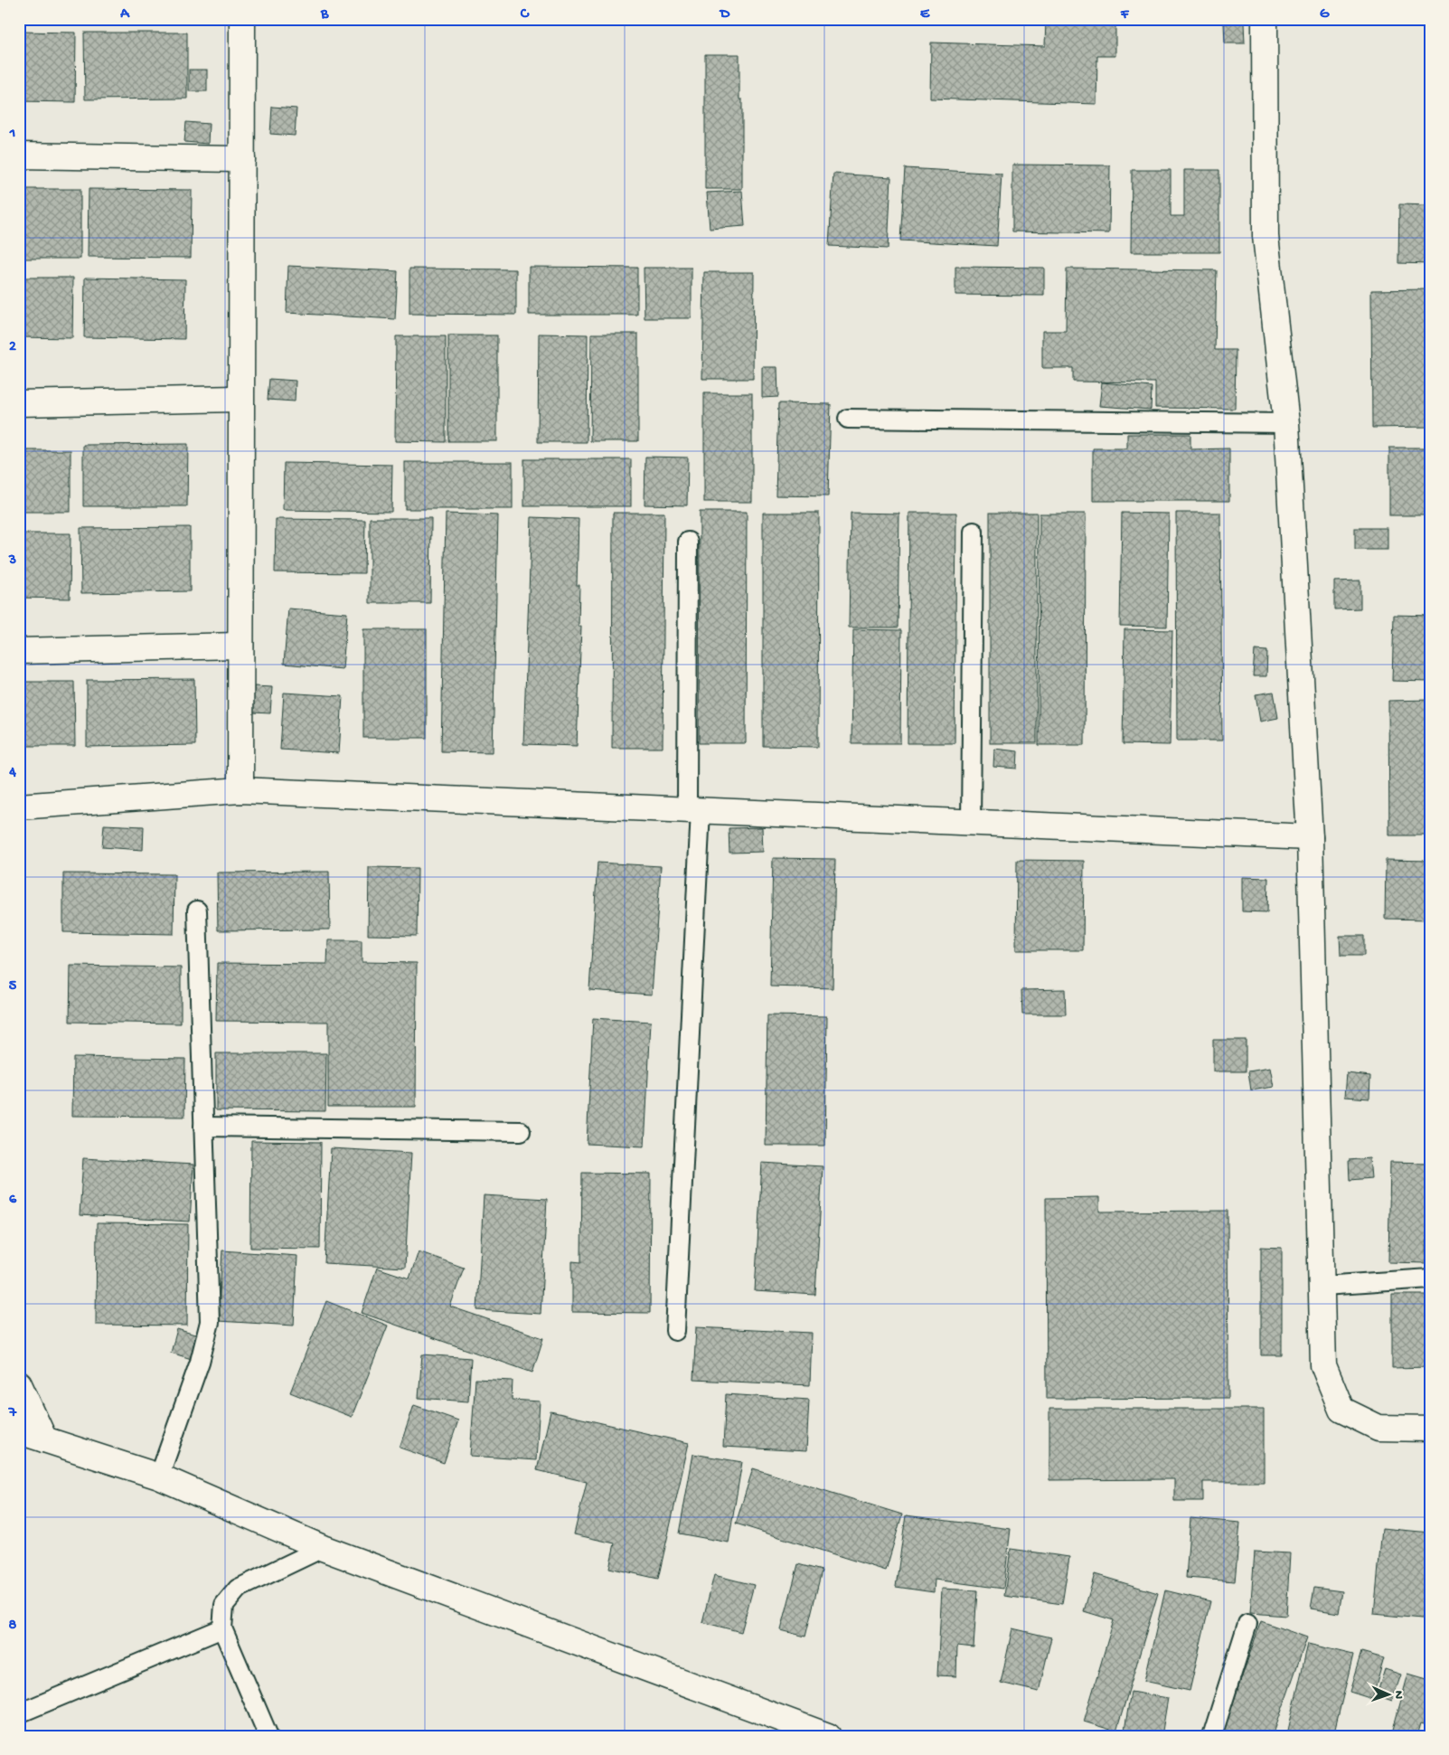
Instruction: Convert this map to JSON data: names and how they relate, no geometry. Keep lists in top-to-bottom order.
{
  "north": "right",
  "grid": {
    "columns": [
      "A",
      "B",
      "C",
      "D",
      "E",
      "F",
      "G"
    ],
    "rows": [
      "1",
      "2",
      "3",
      "4",
      "5",
      "6",
      "7",
      "8"
    ]
  }
}
